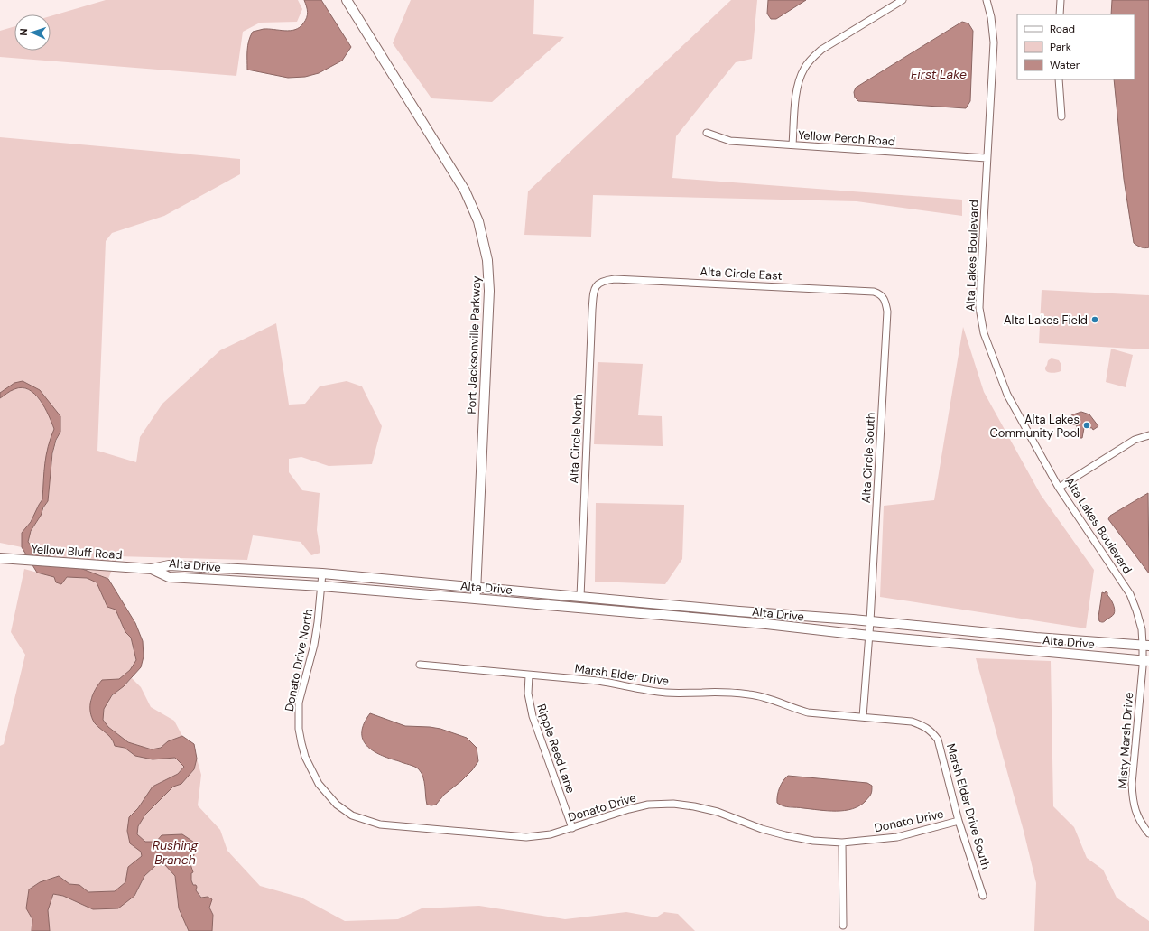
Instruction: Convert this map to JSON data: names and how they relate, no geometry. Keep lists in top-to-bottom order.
{
  "streets": {
    "street": [
      "Yellow Perch Road",
      "Alta Lakes Boulevard",
      "Alta Circle East",
      "Port Jacksonville Parkway",
      "Alta Circle North",
      "Alta Circle South",
      "Yellow Bluff Road",
      "Alta Drive",
      "Donato Drive North",
      "Marsh Elder Drive",
      "Misty Marsh Drive",
      "Ripple Reed Lane",
      "Marsh Elder Drive South",
      "Donato Drive"
    ]
  },
  "crossings": [
    ["Yellow Perch Road", "Alta Lakes Boulevard"],
    ["Alta Lakes Boulevard", "Alta Drive"],
    ["Alta Lakes Boulevard", "Misty Marsh Drive"],
    ["Alta Circle East", "Alta Circle North"],
    ["Alta Circle East", "Alta Circle South"],
    ["Port Jacksonville Parkway", "Alta Drive"],
    ["Alta Circle North", "Alta Drive"],
    ["Alta Circle South", "Alta Drive"],
    ["Alta Circle South", "Marsh Elder Drive"],
    ["Alta Circle South", "Marsh Elder Drive South"],
    ["Yellow Bluff Road", "Alta Drive"],
    ["Alta Drive", "Donato Drive North"],
    ["Alta Drive", "Misty Marsh Drive"],
    ["Donato Drive North", "Donato Drive"],
    ["Marsh Elder Drive", "Ripple Reed Lane"],
    ["Marsh Elder Drive", "Marsh Elder Drive South"],
    ["Ripple Reed Lane", "Donato Drive"],
    ["Marsh Elder Drive South", "Donato Drive"]
  ],
  "water": ["First Lake", "Rushing Branch"],
  "places": ["Alta Lakes Field", "Alta Lakes Community Pool"],
  "legend": ["Road", "Park", "Water"],
  "north": "left"
}
